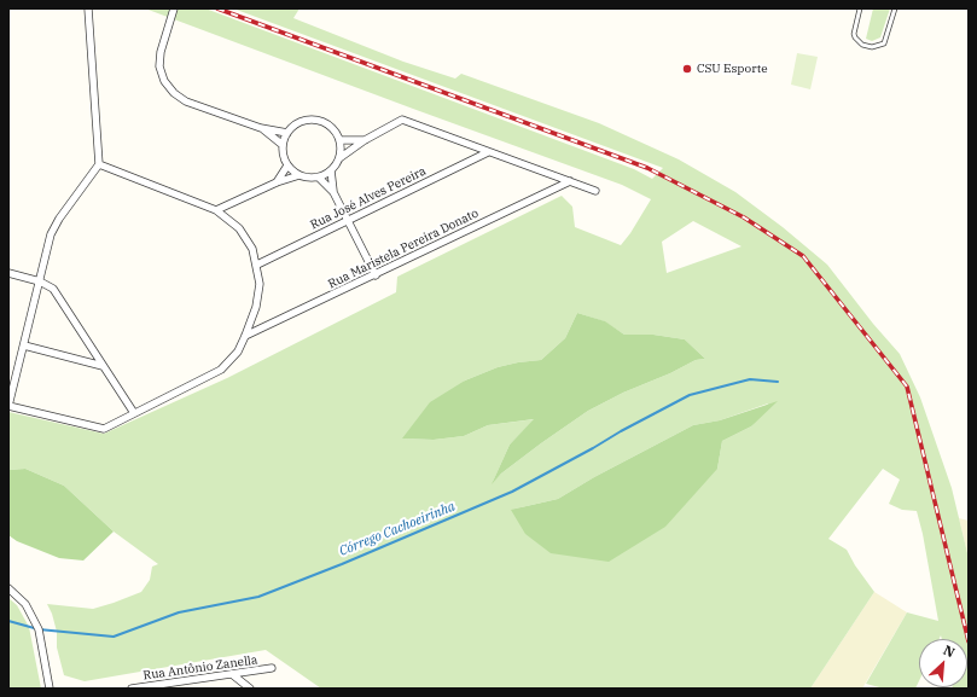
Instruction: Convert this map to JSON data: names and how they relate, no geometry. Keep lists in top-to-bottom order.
{
  "streets": {
    "street": ["Rua José Alves Pereira", "Rua Maristela Pereira Donato", "Rua Antônio Zanella"]
  },
  "water": ["Córrego Cachoeirinha"],
  "places": ["CSU Esporte"],
  "north": "top right"
}
